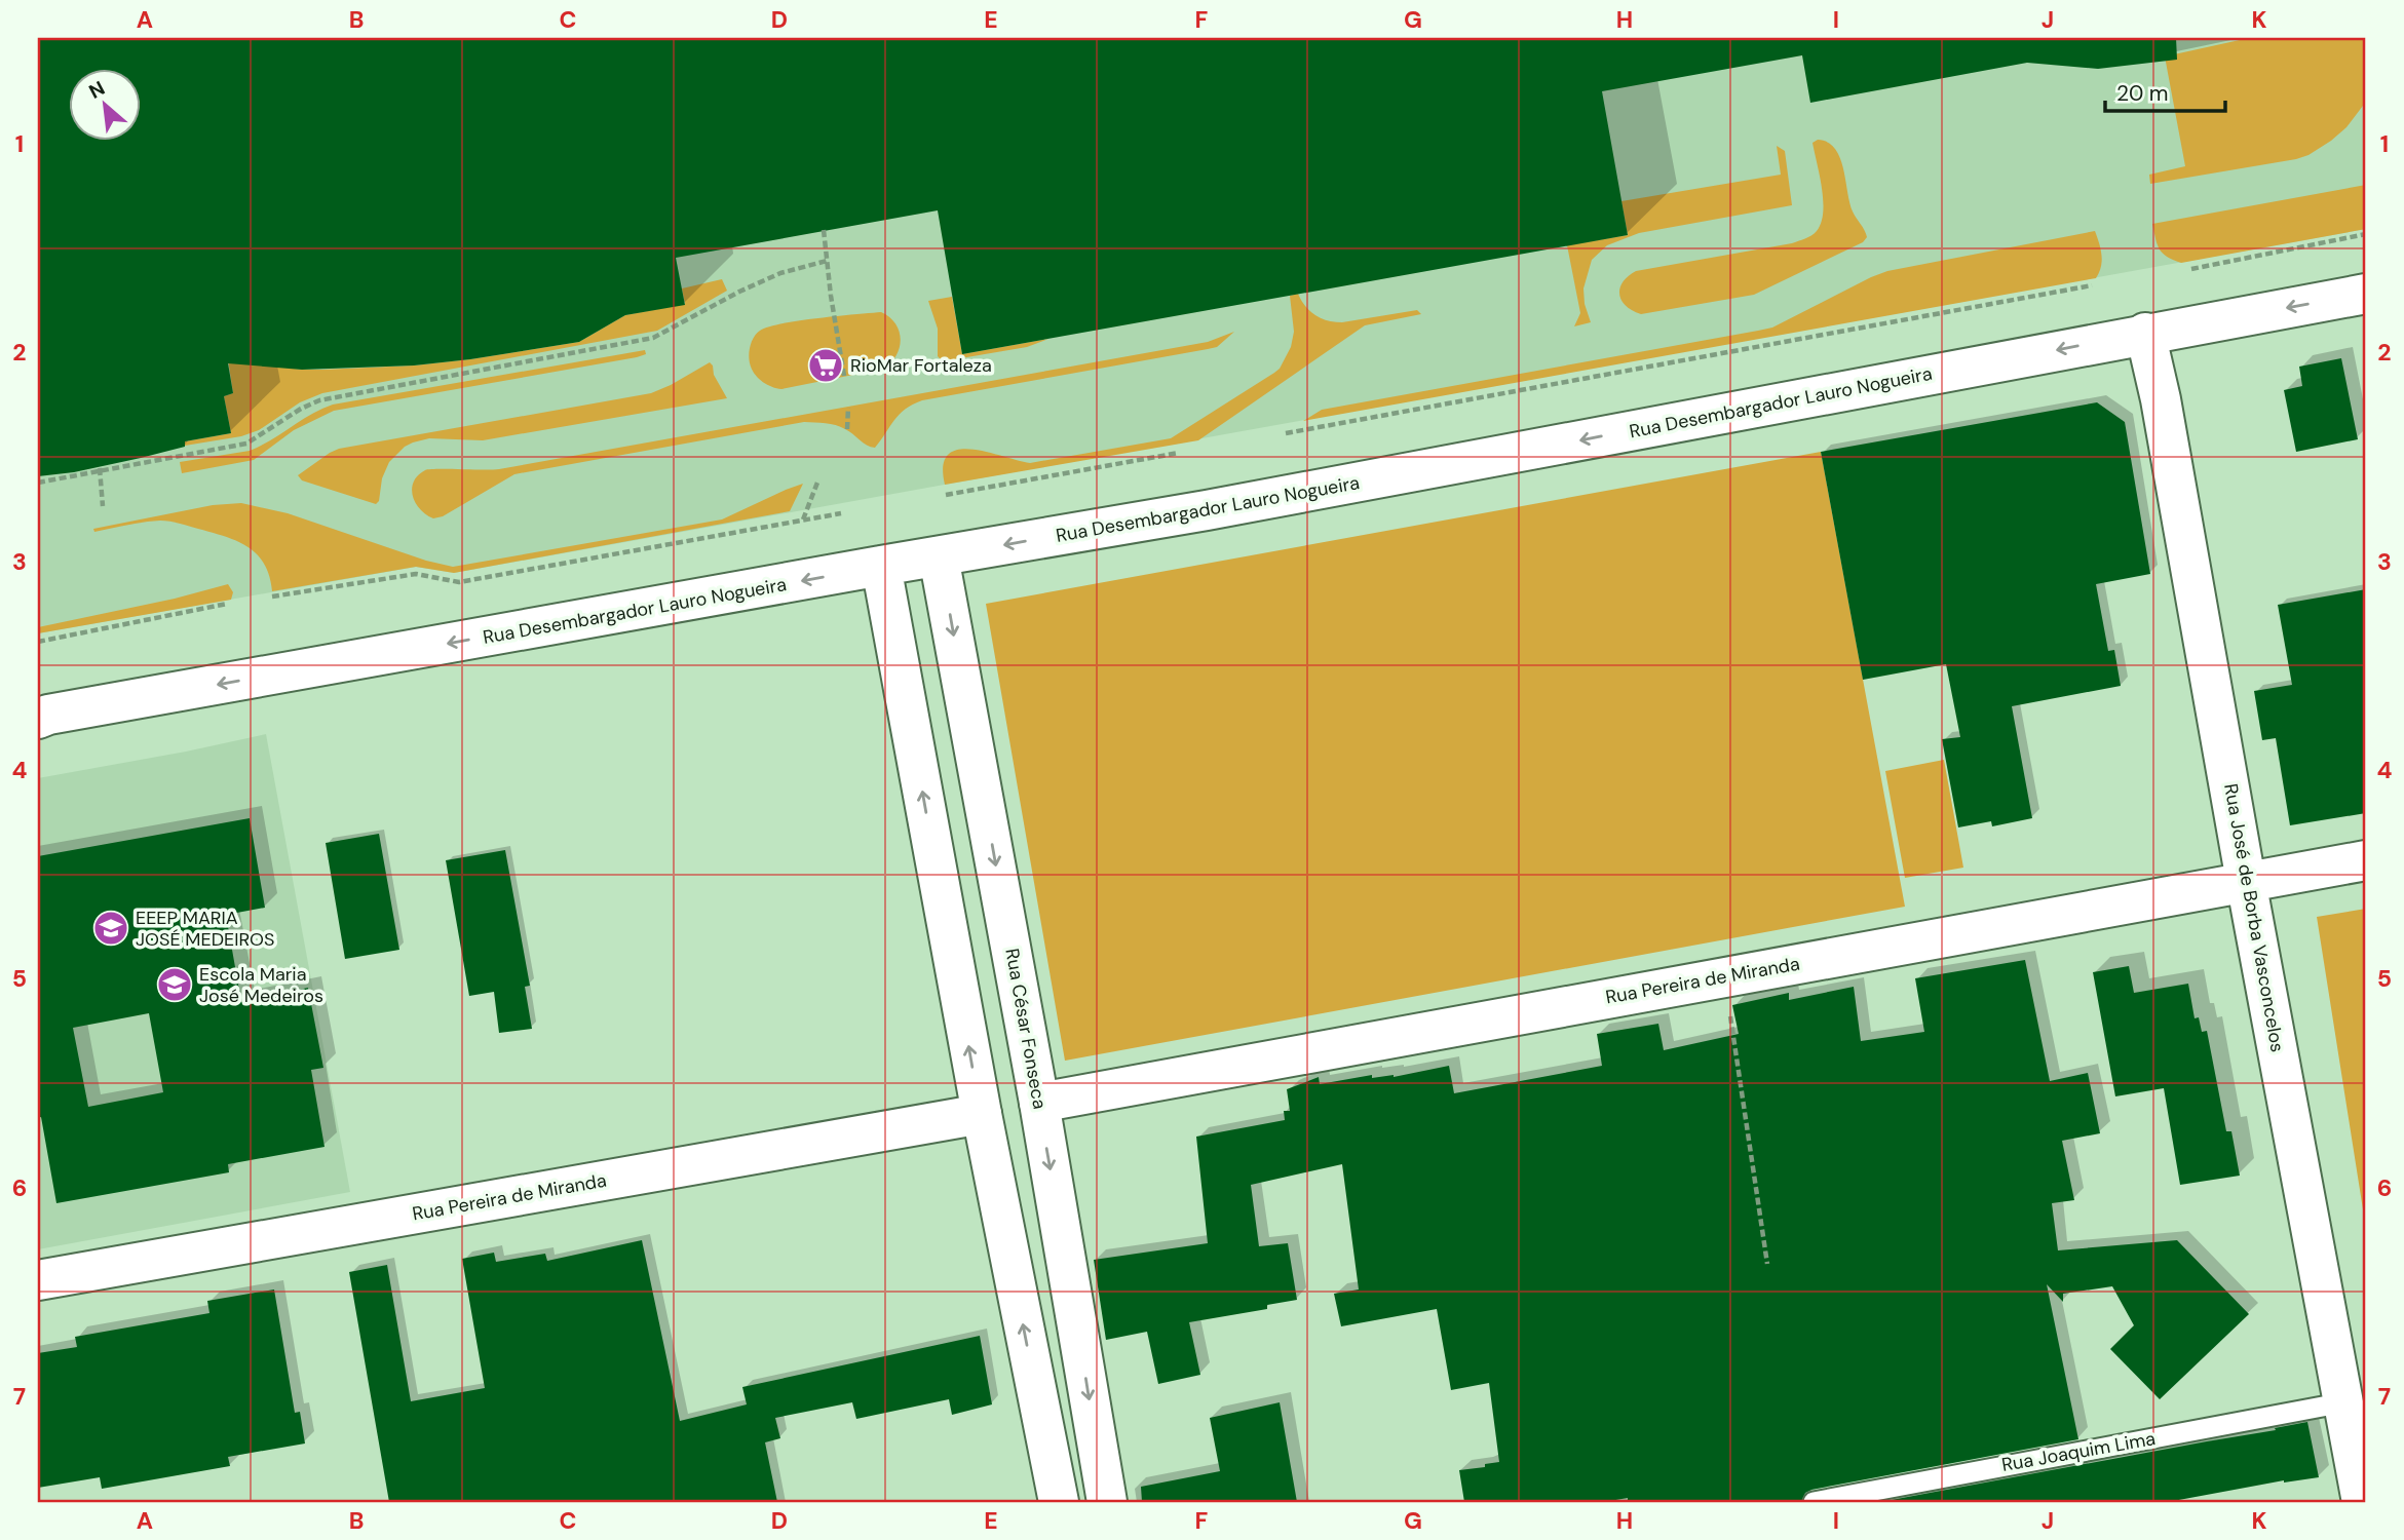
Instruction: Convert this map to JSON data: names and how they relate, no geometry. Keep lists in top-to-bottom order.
{
  "streets": {
    "street": [
      "Rua Desembargador Lauro Nogueira",
      "Rua José de Borba Vasconcelos",
      "Rua Pereira de Miranda",
      "Rua César Fonseca"
    ],
    "lane": ["Rua Joaquim Lima"]
  },
  "crossings": [
    ["Rua Desembargador Lauro Nogueira", "Rua José de Borba Vasconcelos"],
    ["Rua Desembargador Lauro Nogueira", "Rua César Fonseca"],
    ["Rua José de Borba Vasconcelos", "Rua Pereira de Miranda"],
    ["Rua José de Borba Vasconcelos", "Rua Joaquim Lima"],
    ["Rua Pereira de Miranda", "Rua César Fonseca"]
  ],
  "one_way": ["Rua Desembargador Lauro Nogueira"],
  "places": {
    "supermarket": ["RioMar Fortaleza"],
    "school or university": ["EEEP MARIA JOSÉ MEDEIROS", "Escola Maria José Medeiros"]
  },
  "scale_bar": "20 m",
  "north": "top left",
  "grid": {
    "columns": [
      "A",
      "B",
      "C",
      "D",
      "E",
      "F",
      "G",
      "H",
      "I",
      "J",
      "K"
    ],
    "rows": [
      "1",
      "2",
      "3",
      "4",
      "5",
      "6",
      "7"
    ]
  }
}
